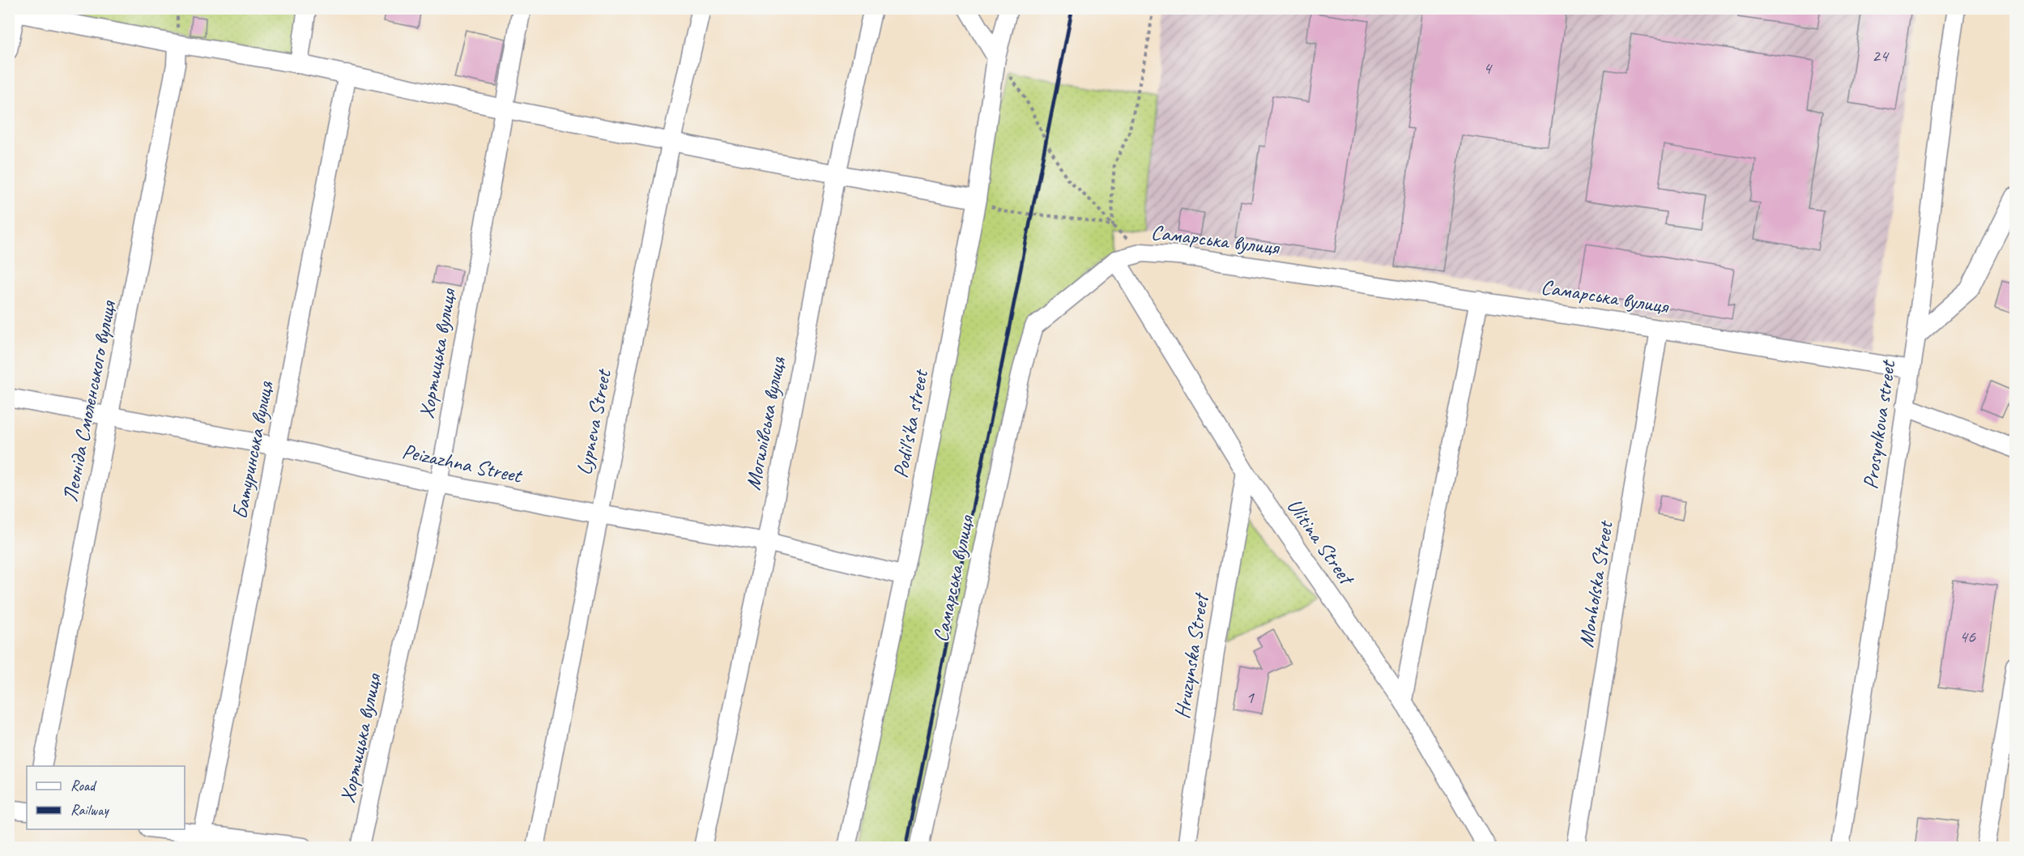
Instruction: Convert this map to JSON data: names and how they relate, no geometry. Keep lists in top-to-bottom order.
{
  "streets": {
    "street": [
      "Самарська вулиця",
      "Хортицька вулиця",
      "Леоніда Смоленського вулиця",
      "Lypneva Street",
      "Могилівська вулиця",
      "Podil's'ka street",
      "Prosyolkova street",
      "Батуринська вулиця",
      "Peizazhna Street",
      "Ulitina Street",
      "Monholska Street",
      "Hruzynska Street"
    ]
  },
  "crossings": [
    ["Самарська вулиця", "Prosyolkova street"],
    ["Самарська вулиця", "Ulitina Street"],
    ["Самарська вулиця", "Monholska Street"],
    ["Хортицька вулиця", "Peizazhna Street"],
    ["Леоніда Смоленського вулиця", "Peizazhna Street"],
    ["Lypneva Street", "Peizazhna Street"],
    ["Могилівська вулиця", "Peizazhna Street"],
    ["Podil's'ka street", "Peizazhna Street"],
    ["Батуринська вулиця", "Peizazhna Street"],
    ["Ulitina Street", "Hruzynska Street"]
  ],
  "house_numbers": [
    "24",
    "4",
    "46",
    "1"
  ],
  "legend": ["Road", "Railway"]
}
